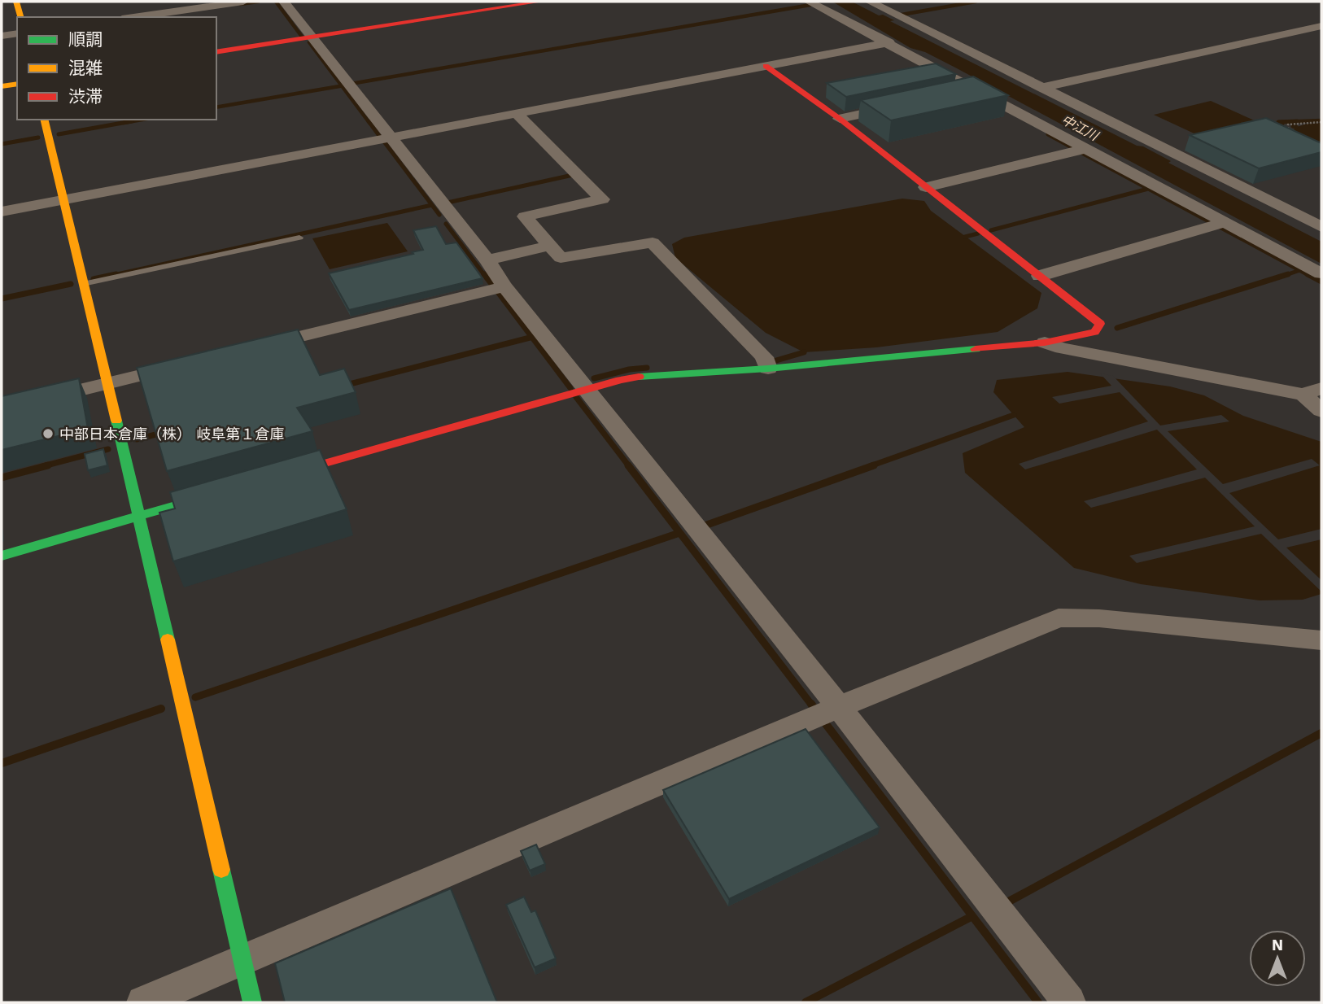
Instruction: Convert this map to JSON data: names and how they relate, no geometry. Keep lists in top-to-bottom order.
{
  "water": ["中江川"],
  "places": ["中部日本倉庫（株） 岐阜第１倉庫"],
  "legend": ["順調", "混雑", "渋滞"],
  "north": "top"
}
